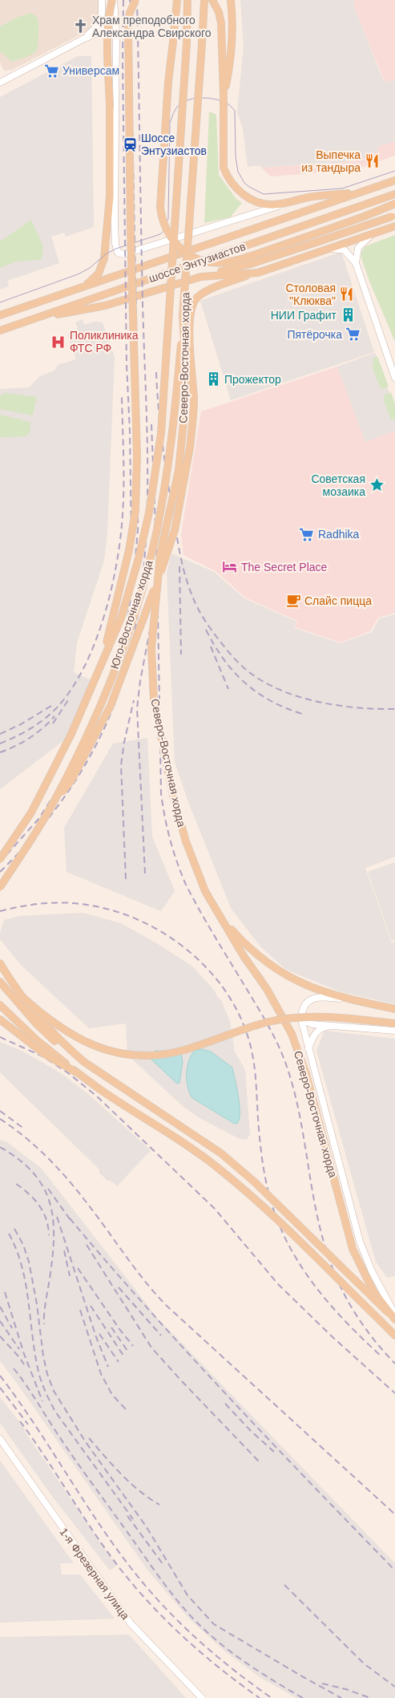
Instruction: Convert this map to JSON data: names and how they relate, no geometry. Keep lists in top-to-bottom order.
{
  "streets": {
    "main road": ["шоссе Энтузиастов", "Северо-Восточная хорда", "Юго-Восточная хорда"],
    "street": ["1-я Фрезерная улица"]
  },
  "crossings": [
    ["Северо-Восточная хорда", "Юго-Восточная хорда"]
  ],
  "places": {
    "church": ["Храм преподобного Александра Свирского"],
    "supermarket": ["Универсам", "Пятёрочка", "Radhika"],
    "station": ["Шоссе Энтузиастов"],
    "restaurant": ["Выпечка из тандыра", "Столовая \"Клюква\""],
    "building": ["НИИ Графит", "Прожектор"],
    "hospital": ["Поликлиника ФТС РФ"],
    "place": ["Советская мозаика"],
    "hotel": ["The Secret Place"],
    "cafe": ["Слайс пицца"]
  }
}
